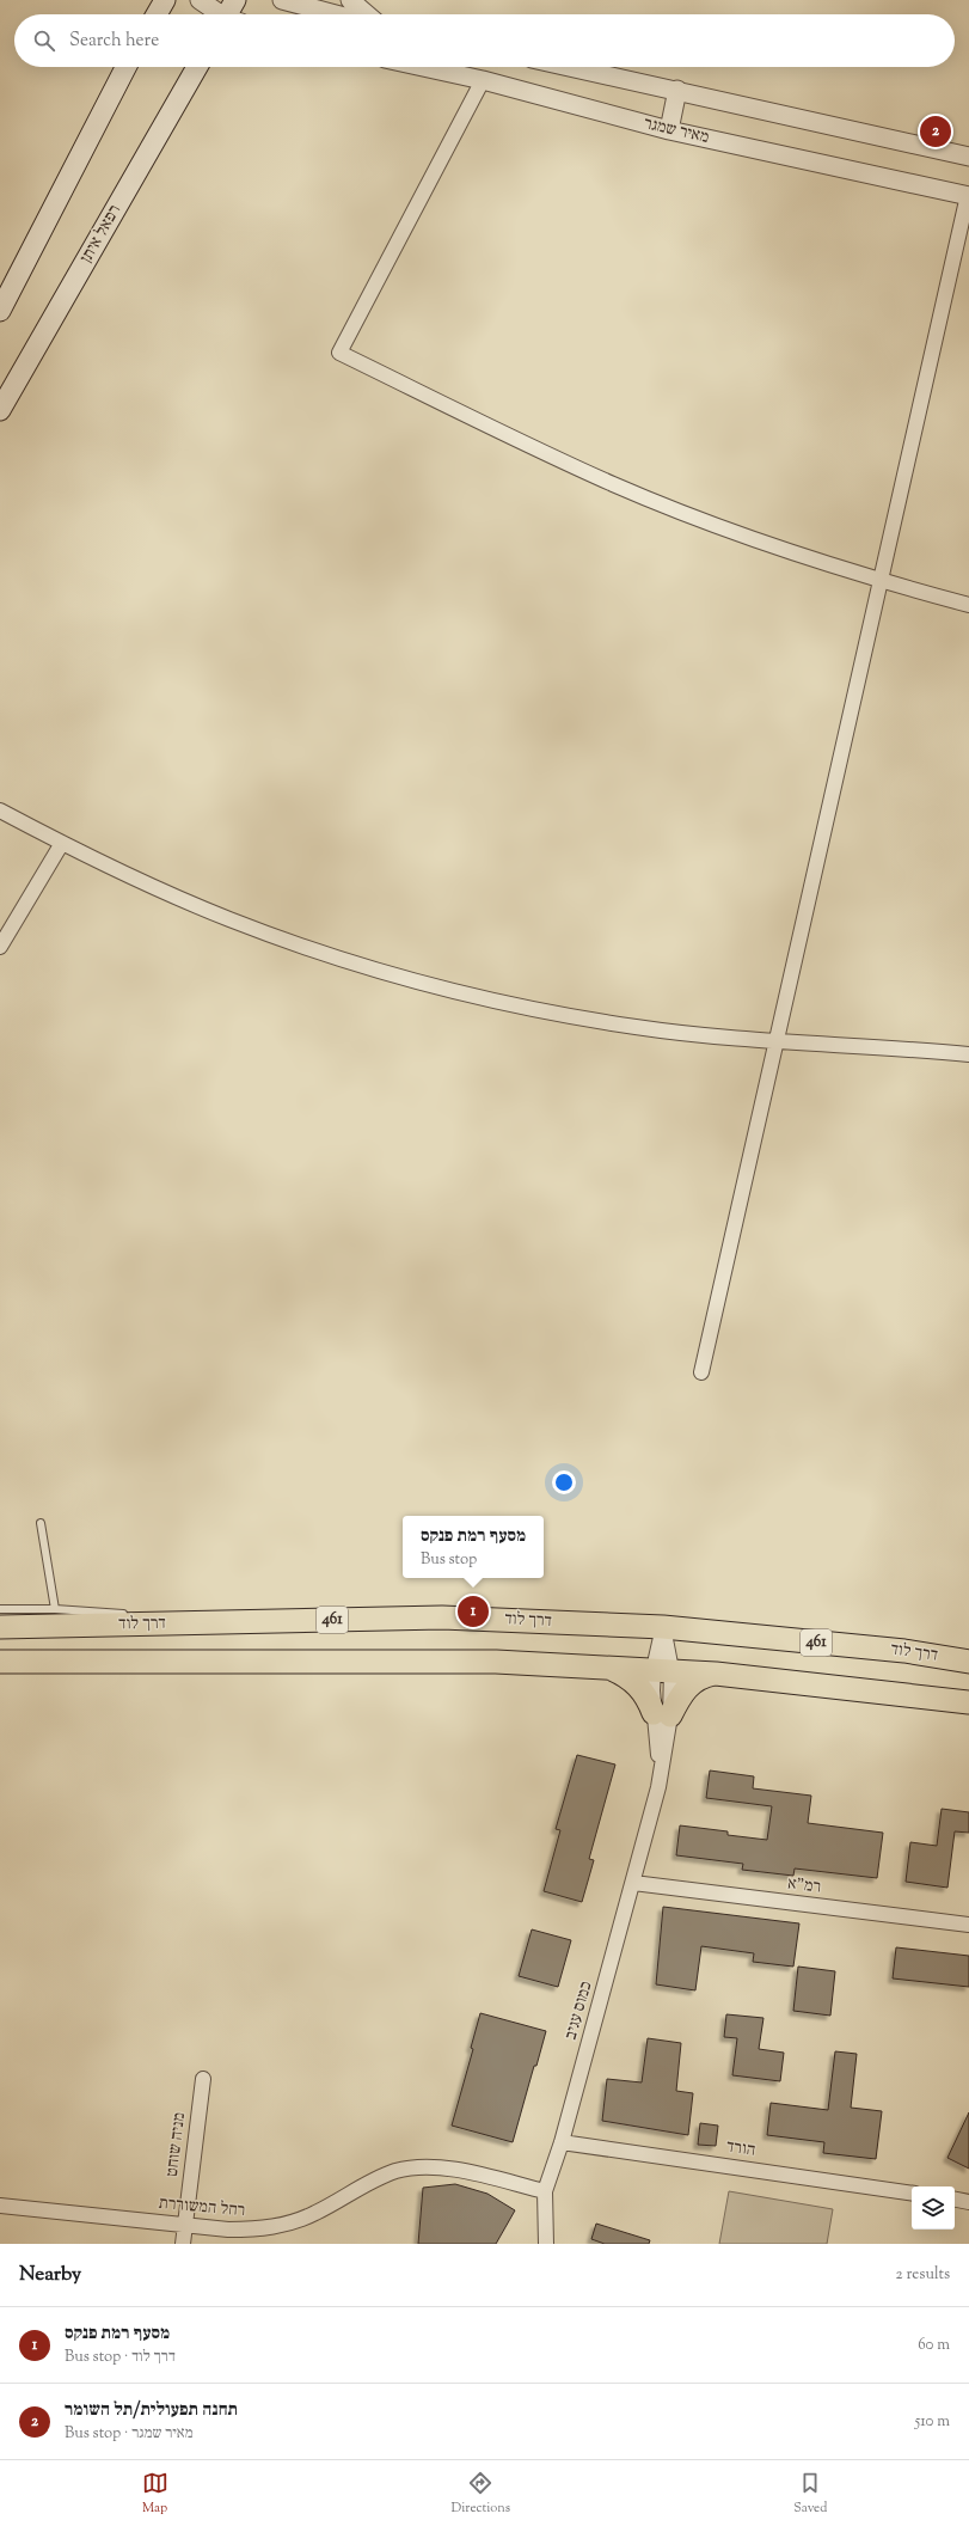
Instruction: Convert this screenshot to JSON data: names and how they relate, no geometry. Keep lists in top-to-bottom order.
{
  "streets": {
    "main road": ["רפאל איתן", "461", "דרך לוד"],
    "street": [
      "מאיר שמגר",
      "רמ\"א",
      "כמוס עגיב",
      "מניה שוחט",
      "הורד",
      "רחל המשוררת"
    ]
  },
  "crossings": [
    ["דרך לוד", "כמוס עגיב"],
    ["רמ\"א", "כמוס עגיב"],
    ["כמוס עגיב", "הורד"],
    ["כמוס עגיב", "רחל המשוררת"],
    ["מניה שוחט", "רחל המשוררת"]
  ],
  "page": {
    "search": "Search here",
    "pins": ["2", "1"],
    "popup": ["מסעף רמת פנקס", "Bus stop"],
    "heading": ["Nearby", "2 results"],
    "list": [
      {
        "mark": "1",
        "name": "מסעף רמת פנקס",
        "note": "Bus stop · דרך לוד",
        "value": "60 m"
      },
      {
        "mark": "2",
        "name": "תחנה תפעולית/תל השומר",
        "note": "Bus stop · מאיר שמגר",
        "value": "510 m"
      }
    ],
    "nav": ["Map", "Directions", "Saved"]
  }
}
